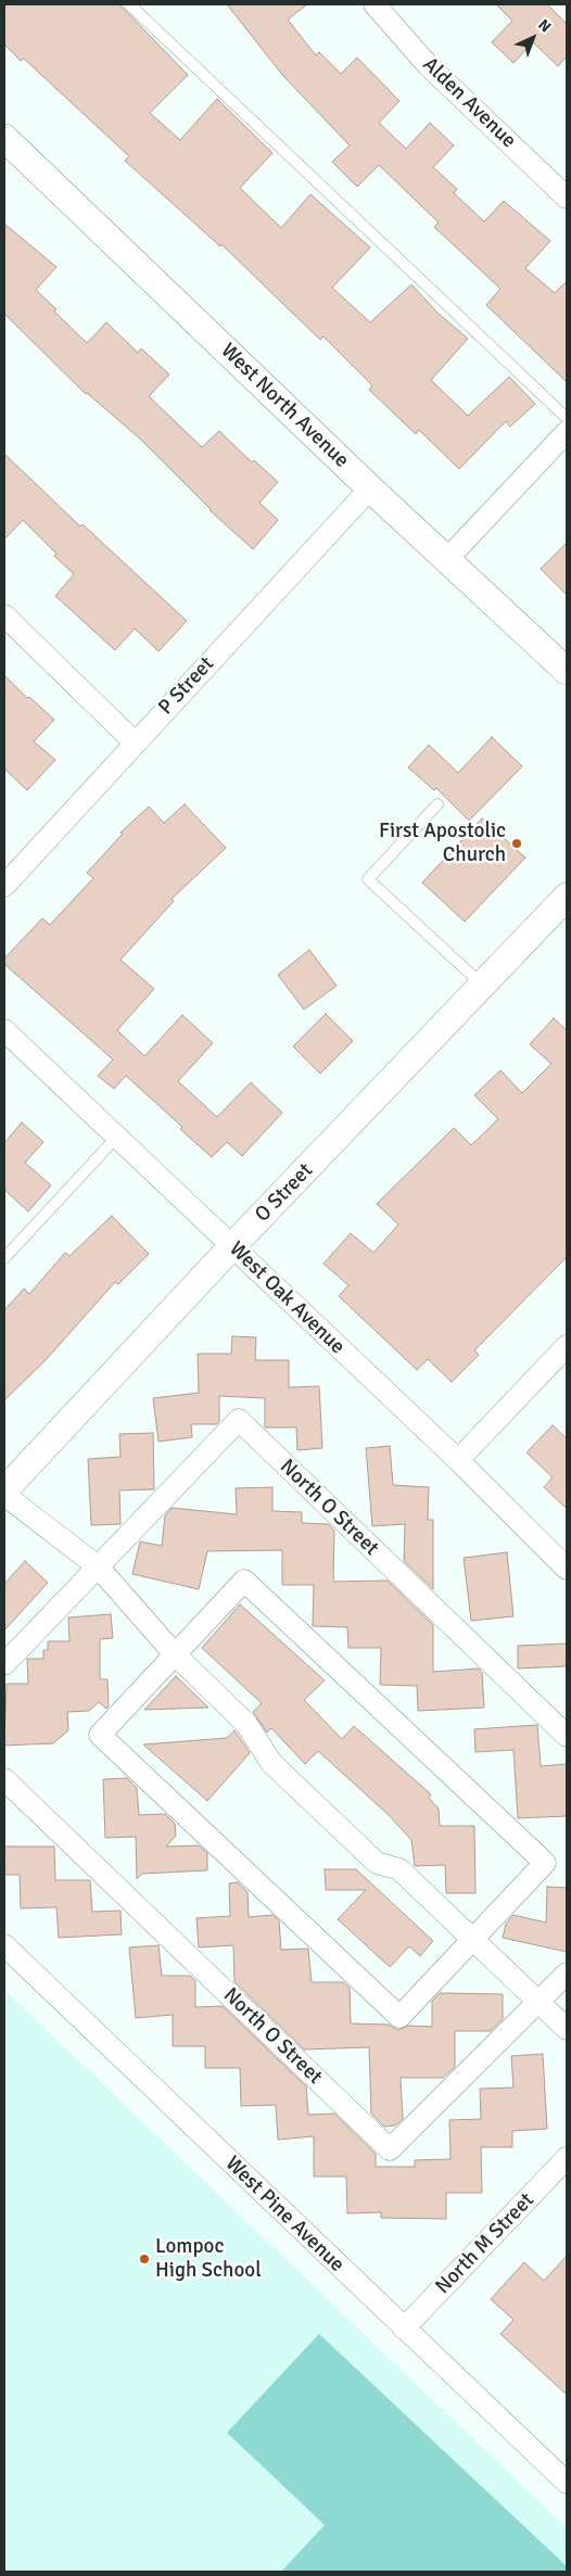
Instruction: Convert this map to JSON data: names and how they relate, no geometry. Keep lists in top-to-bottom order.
{
  "streets": {
    "street": [
      "Alden Avenue",
      "West North Avenue",
      "P Street",
      "O Street",
      "West Oak Avenue",
      "North O Street",
      "West Pine Avenue",
      "North M Street"
    ]
  },
  "crossings": [
    ["West North Avenue", "P Street"],
    ["O Street", "West Oak Avenue"],
    ["West Pine Avenue", "North M Street"]
  ],
  "places": ["First Apostolic Church", "Lompoc High School"],
  "north": "top right"
}
